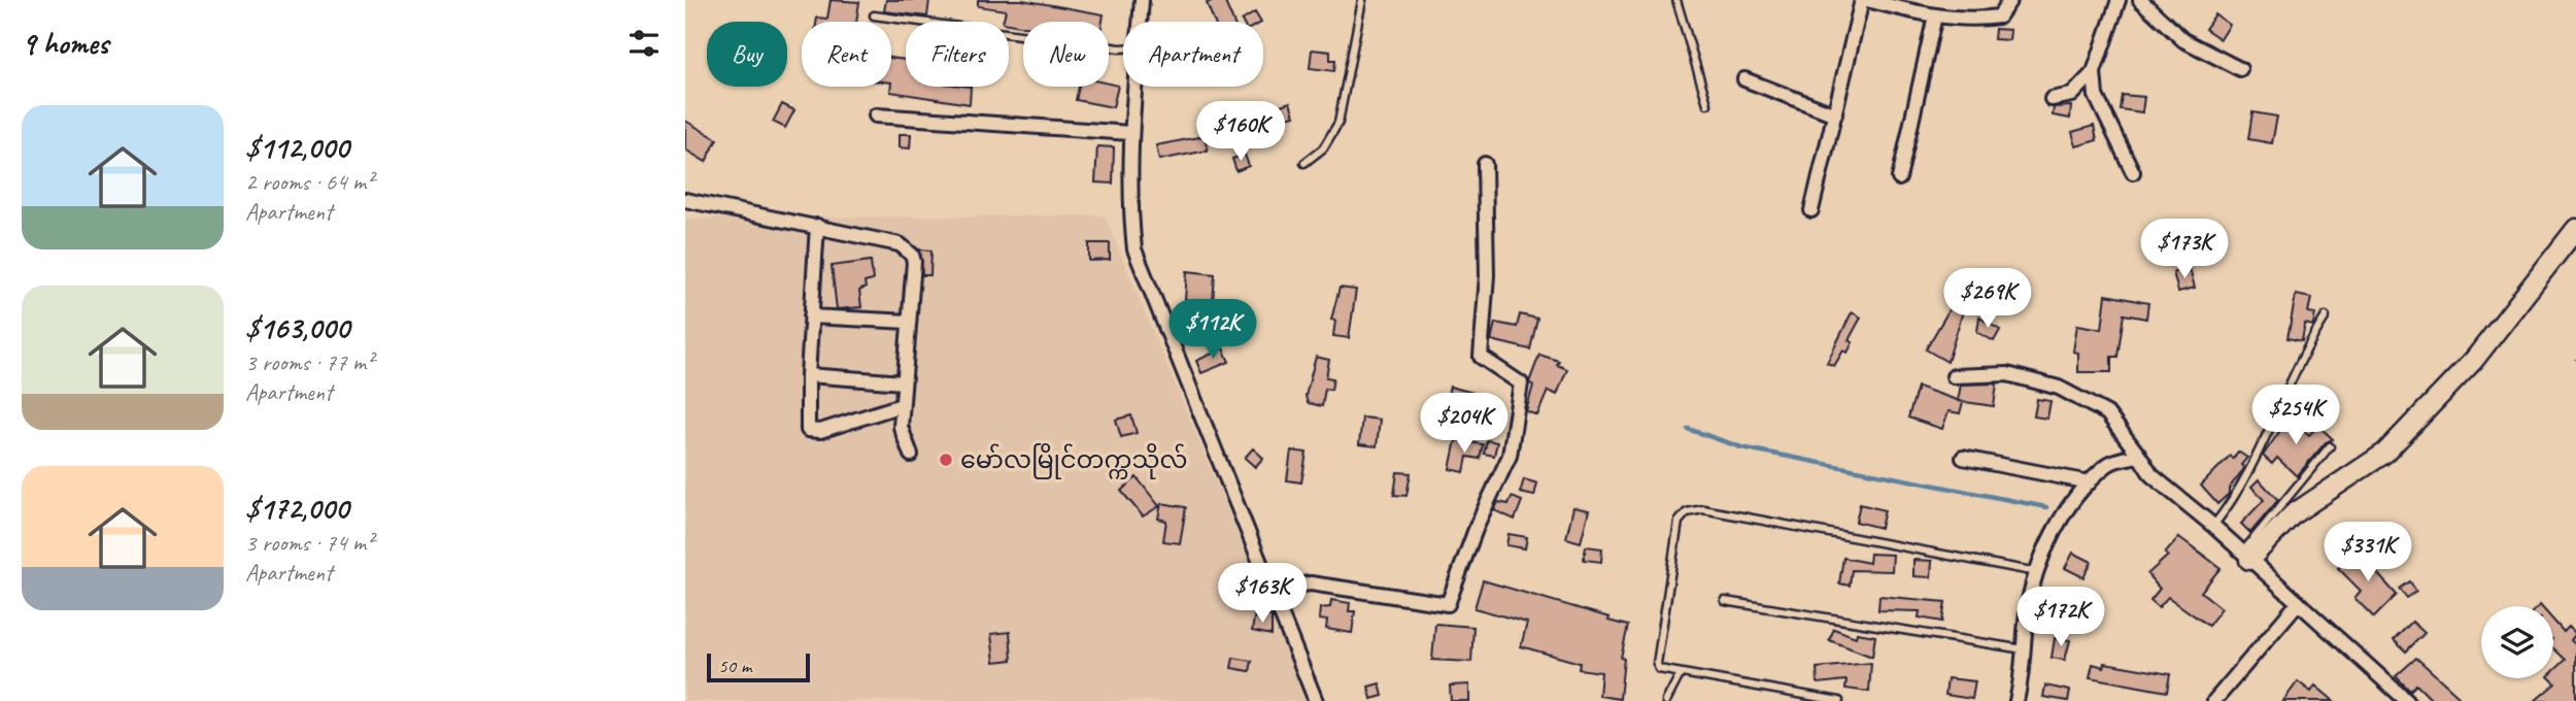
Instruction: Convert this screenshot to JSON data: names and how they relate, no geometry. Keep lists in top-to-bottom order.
{
  "places": ["မော်လမြိုင်တက္ကသိုလ်"],
  "scale_bar": "50 m",
  "page": {
    "heading": "9 homes",
    "chip": [
      "Buy",
      "Rent",
      "Filters",
      "New",
      "Apartment"
    ],
    "list": [
      {
        "name": "$112,000",
        "note": "2 rooms · 64 m² · Apartment"
      },
      {
        "name": "$163,000",
        "note": "3 rooms · 77 m² · Apartment"
      },
      {
        "name": "$172,000",
        "note": "3 rooms · 74 m² · Apartment"
      }
    ],
    "price": [
      "$160K",
      "$173K",
      "$269K",
      "$112K",
      "$254K",
      "$204K",
      "$331K",
      "$163K",
      "$172K"
    ],
    "scale": "50 m"
  }
}
